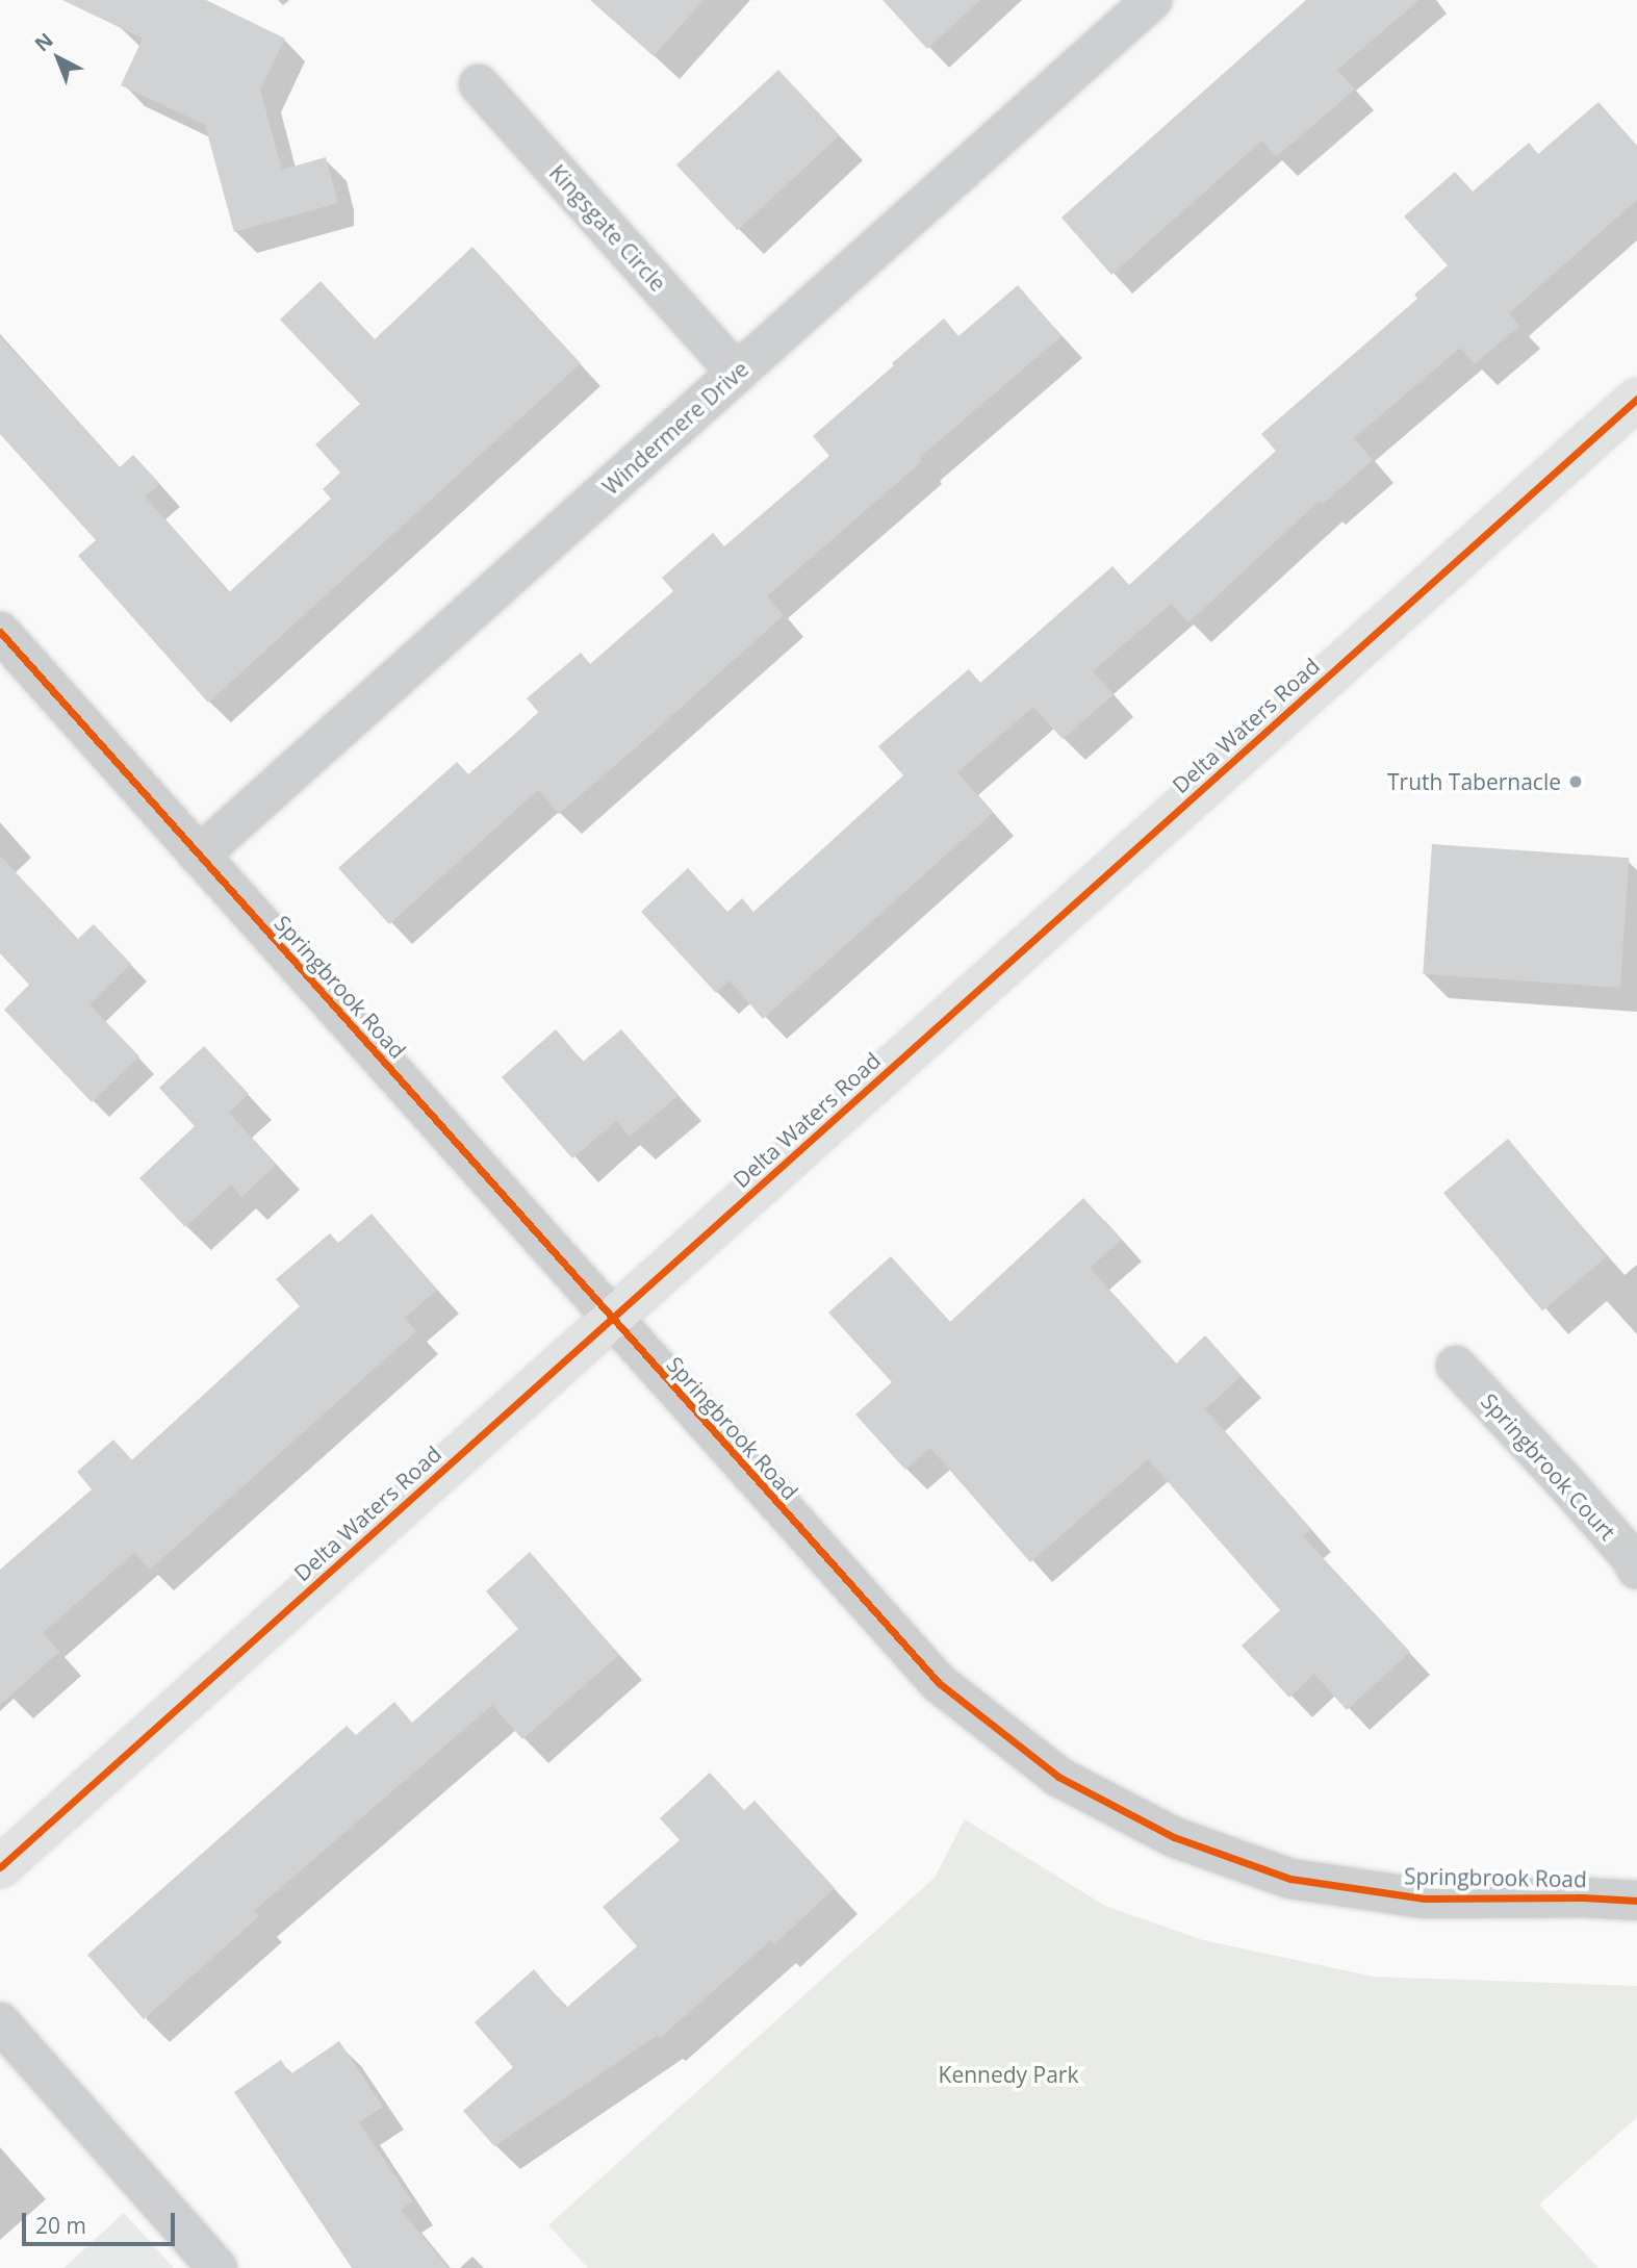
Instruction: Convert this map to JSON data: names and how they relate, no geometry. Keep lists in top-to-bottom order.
{
  "streets": {
    "main road": ["Delta Waters Road"],
    "street": [
      "Kingsgate Circle",
      "Windermere Drive",
      "Springbrook Road",
      "Springbrook Court"
    ]
  },
  "crossings": [
    ["Kingsgate Circle", "Windermere Drive"],
    ["Windermere Drive", "Springbrook Road"],
    ["Delta Waters Road", "Springbrook Road"]
  ],
  "parks": ["Kennedy Park"],
  "places": ["Truth Tabernacle"],
  "scale_bar": "20 m",
  "north": "top left"
}
